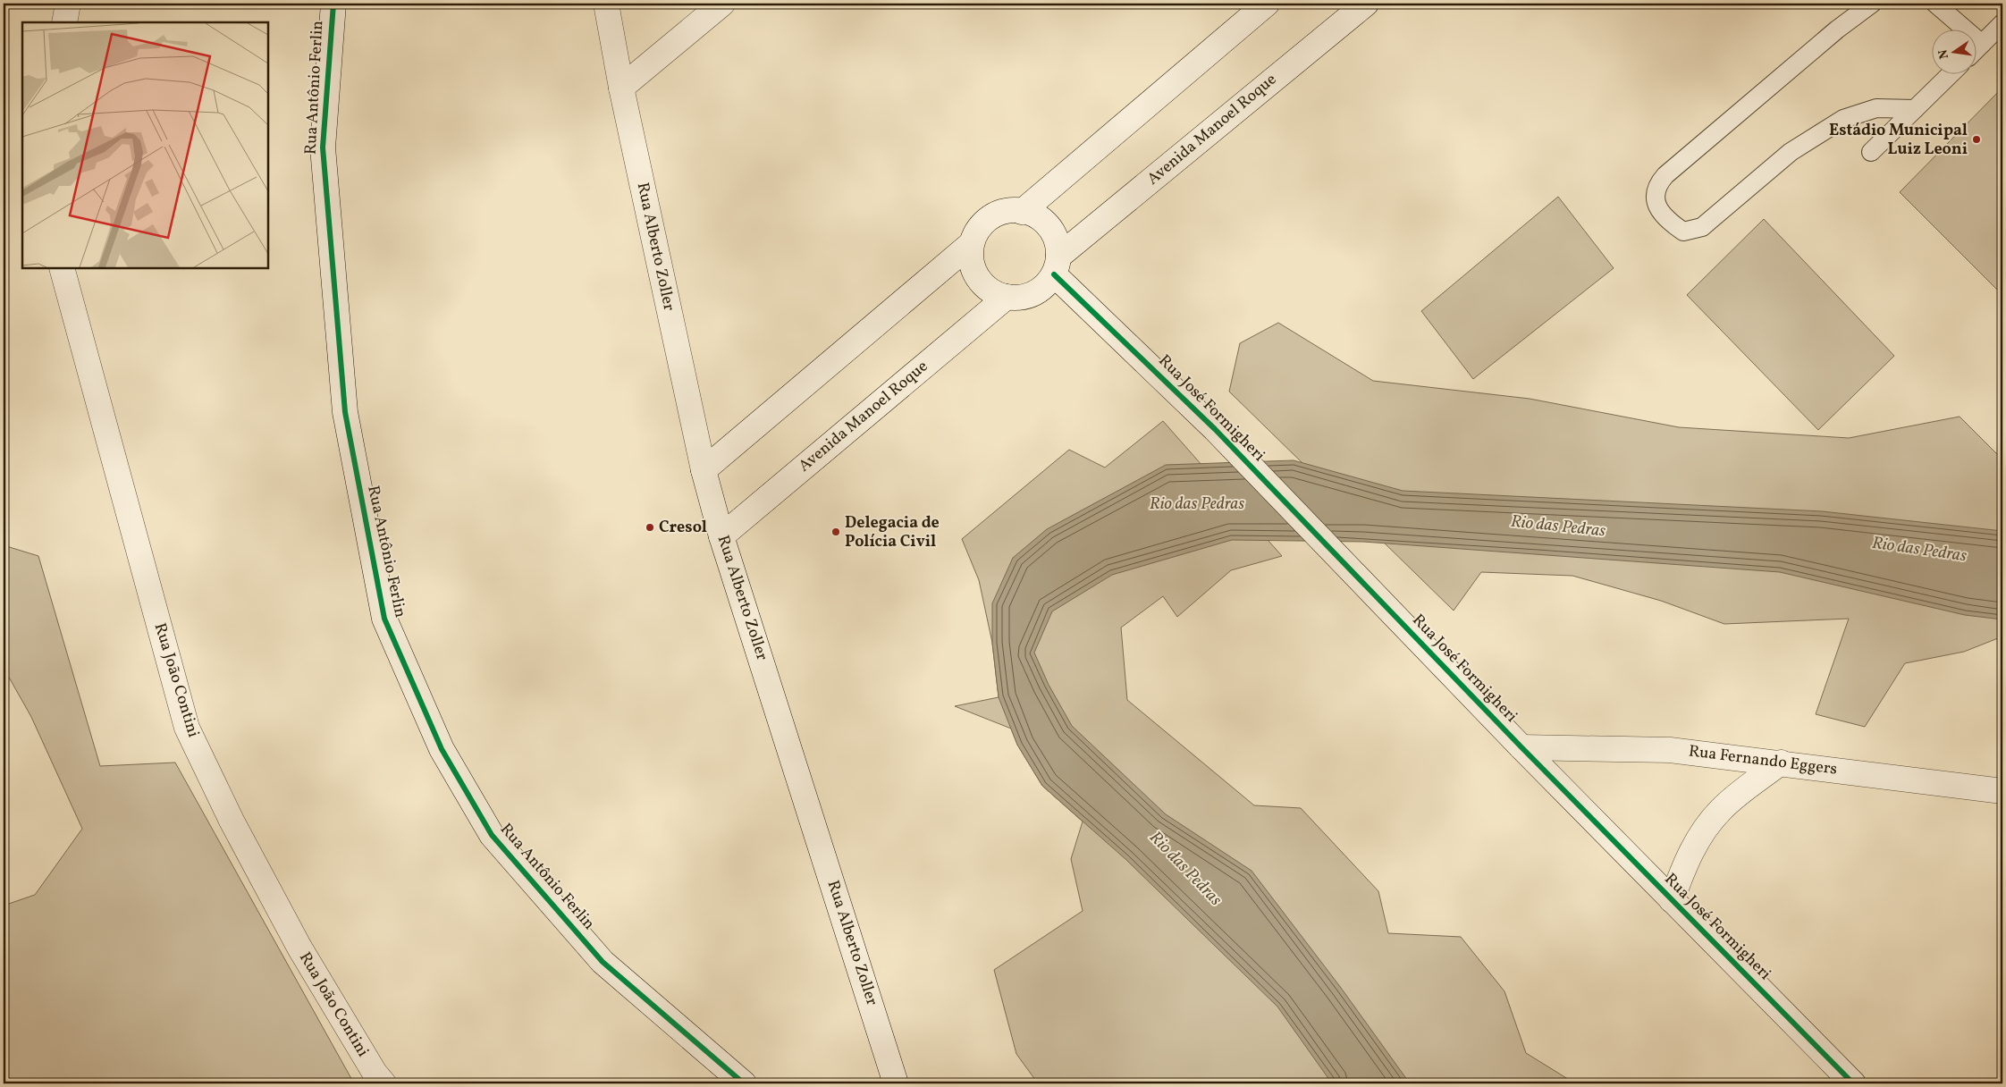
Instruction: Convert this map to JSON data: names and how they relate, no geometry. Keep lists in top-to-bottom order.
{
  "streets": {
    "street": [
      "Rua Antônio Ferlin",
      "Avenida Manoel Roque",
      "Rua Alberto Zoller",
      "Rua José Formigheri",
      "Rua João Contini",
      "Rua Fernando Eggers"
    ]
  },
  "crossings": [
    ["Avenida Manoel Roque", "Rua Alberto Zoller"],
    ["Avenida Manoel Roque", "Rua José Formigheri"],
    ["Rua José Formigheri", "Rua Fernando Eggers"]
  ],
  "water": ["Rio das Pedras"],
  "places": ["Estádio Municipal Luiz Leoni", "Cresol", "Delegacia de Polícia Civil"],
  "north": "left"
}
